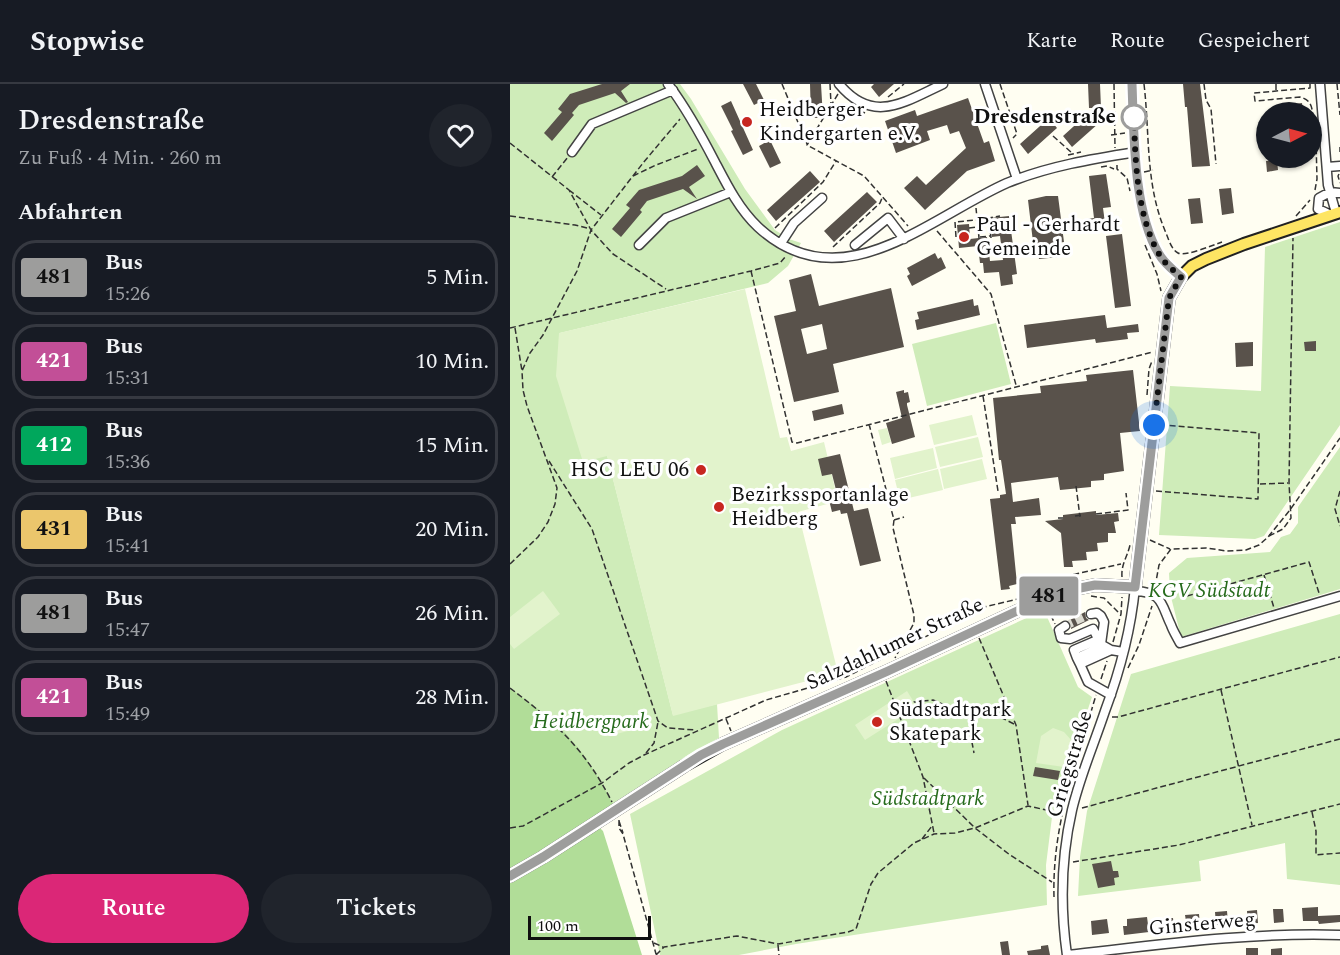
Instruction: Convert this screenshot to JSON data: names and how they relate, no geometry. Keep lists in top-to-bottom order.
{
  "streets": {
    "main road": ["Salzdahlumer Straße"],
    "street": ["Griegstraße", "Ginsterweg"]
  },
  "crossings": [
    ["Salzdahlumer Straße", "Griegstraße"],
    ["Griegstraße", "Ginsterweg"]
  ],
  "parks": ["KGV Südstadt", "Heidbergpark", "Südstadtpark"],
  "places": [
    "Dresdenstraße",
    "Heidberger Kindergarten e.V.",
    "Paul - Gerhardt Gemeinde",
    "HSC LEU 06",
    "Bezirkssportanlage Heidberg",
    "Südstadtpark Skatepark"
  ],
  "lines": ["bus line 481"],
  "scale_bar": "100 m",
  "north": "right",
  "page": {
    "header": "Stopwise",
    "nav": ["Karte", "Route", "Gespeichert"],
    "heading": [
      ["Dresdenstraße", "Zu Fuß · 4 Min. · 260 m"],
      "Abfahrten"
    ],
    "on_map": "481",
    "list": [
      {
        "mark": "481",
        "name": "Bus",
        "note": "15:26",
        "value": "5 Min."
      },
      {
        "mark": "421",
        "name": "Bus",
        "note": "15:31",
        "value": "10 Min."
      },
      {
        "mark": "412",
        "name": "Bus",
        "note": "15:36",
        "value": "15 Min."
      },
      {
        "mark": "431",
        "name": "Bus",
        "note": "15:41",
        "value": "20 Min."
      },
      {
        "mark": "481",
        "name": "Bus",
        "note": "15:47",
        "value": "26 Min."
      },
      {
        "mark": "421",
        "name": "Bus",
        "note": "15:49",
        "value": "28 Min."
      }
    ],
    "buttons": ["Route", "Tickets"],
    "scale": "100 m"
  }
}
